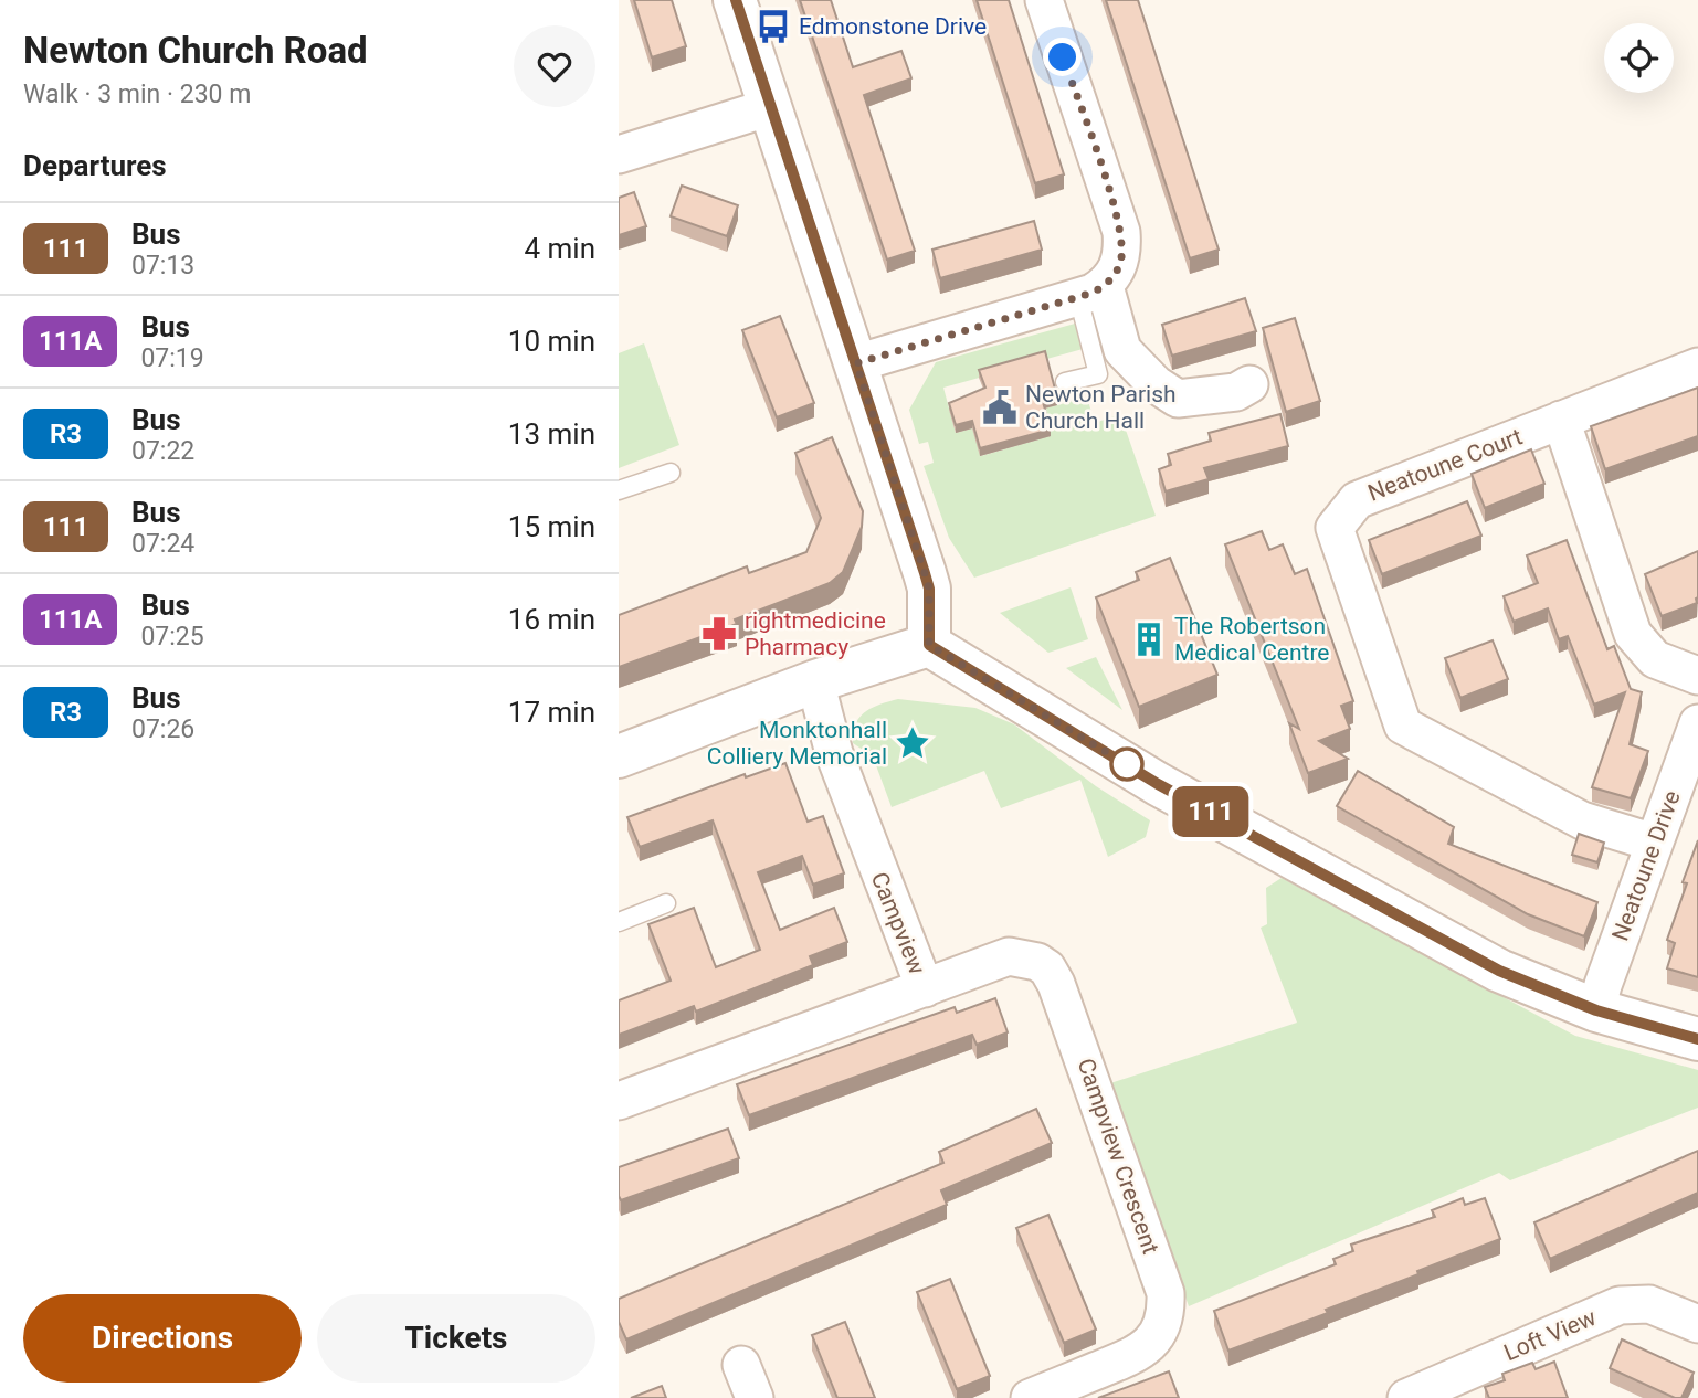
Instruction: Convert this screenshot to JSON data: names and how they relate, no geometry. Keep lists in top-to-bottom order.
{
  "streets": {
    "street": [
      "Neatoune Court",
      "Neatoune Drive",
      "Campview",
      "Campview Crescent",
      "Loft View"
    ]
  },
  "crossings": [
    ["Neatoune Court", "Neatoune Drive"],
    ["Campview", "Campview Crescent"]
  ],
  "places": {
    "bus stop": ["Edmonstone Drive"],
    "public building": ["Newton Parish Church Hall"],
    "pharmacy": ["rightmedicine Pharmacy"],
    "building": ["The Robertson Medical Centre"],
    "place": ["Monktonhall Colliery Memorial"]
  },
  "lines": ["bus line 111"],
  "page": {
    "heading": [
      ["Newton Church Road", "Walk · 3 min · 230 m"],
      "Departures"
    ],
    "on_map": "111",
    "list": [
      {
        "mark": "111",
        "name": "Bus",
        "note": "07:13",
        "value": "4 min"
      },
      {
        "mark": "111A",
        "name": "Bus",
        "note": "07:19",
        "value": "10 min"
      },
      {
        "mark": "R3",
        "name": "Bus",
        "note": "07:22",
        "value": "13 min"
      },
      {
        "mark": "111",
        "name": "Bus",
        "note": "07:24",
        "value": "15 min"
      },
      {
        "mark": "111A",
        "name": "Bus",
        "note": "07:25",
        "value": "16 min"
      },
      {
        "mark": "R3",
        "name": "Bus",
        "note": "07:26",
        "value": "17 min"
      }
    ],
    "buttons": ["Directions", "Tickets"]
  }
}
